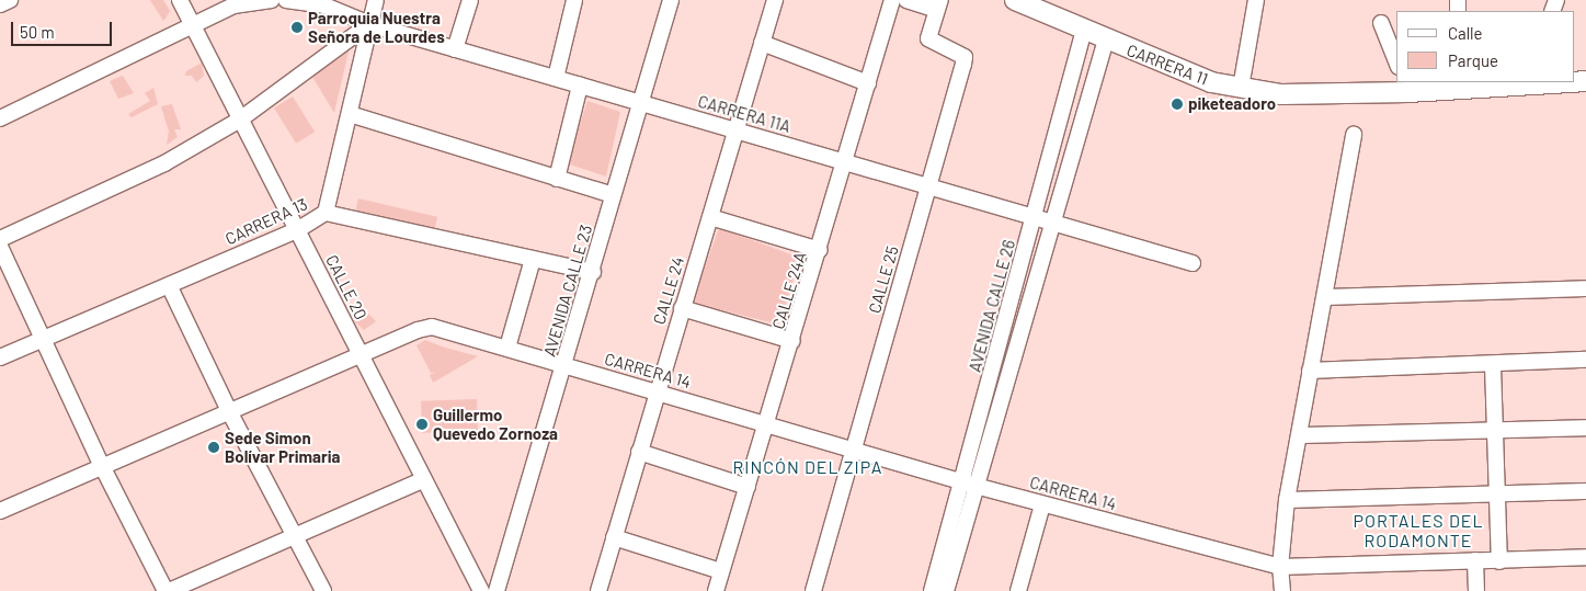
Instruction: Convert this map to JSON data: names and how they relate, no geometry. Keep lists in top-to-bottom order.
{
  "streets": {
    "street": [
      "CARRERA 11",
      "CARRERA 11A",
      "CARRERA 13",
      "CALLE 25",
      "CALLE 20",
      "AVENIDA CALLE 23",
      "CALLE 24",
      "CALLE 24A",
      "AVENIDA CALLE 26",
      "CARRERA 14"
    ]
  },
  "crossings": [
    ["CARRERA 11", "AVENIDA CALLE 26"],
    ["CARRERA 11A", "CALLE 25"],
    ["CARRERA 11A", "AVENIDA CALLE 23"],
    ["CARRERA 11A", "CALLE 24"],
    ["CARRERA 11A", "CALLE 24A"],
    ["CARRERA 11A", "AVENIDA CALLE 26"],
    ["CARRERA 13", "CALLE 20"],
    ["CARRERA 13", "AVENIDA CALLE 23"],
    ["CALLE 25", "CARRERA 14"],
    ["CALLE 20", "CARRERA 14"],
    ["AVENIDA CALLE 23", "CARRERA 14"],
    ["CALLE 24", "CARRERA 14"],
    ["CALLE 24A", "CARRERA 14"],
    ["AVENIDA CALLE 26", "CARRERA 14"]
  ],
  "districts": ["RINCÓN DEL ZIPA", "PORTALES DEL RODAMONTE"],
  "places": [
    "Parroquia Nuestra Señora de Lourdes",
    "piketeadoro",
    "Guillermo Quevedo Zornoza",
    "Sede Simon Bolívar Primaria"
  ],
  "legend": ["Calle", "Parque"],
  "scale_bar": "50 m"
}
